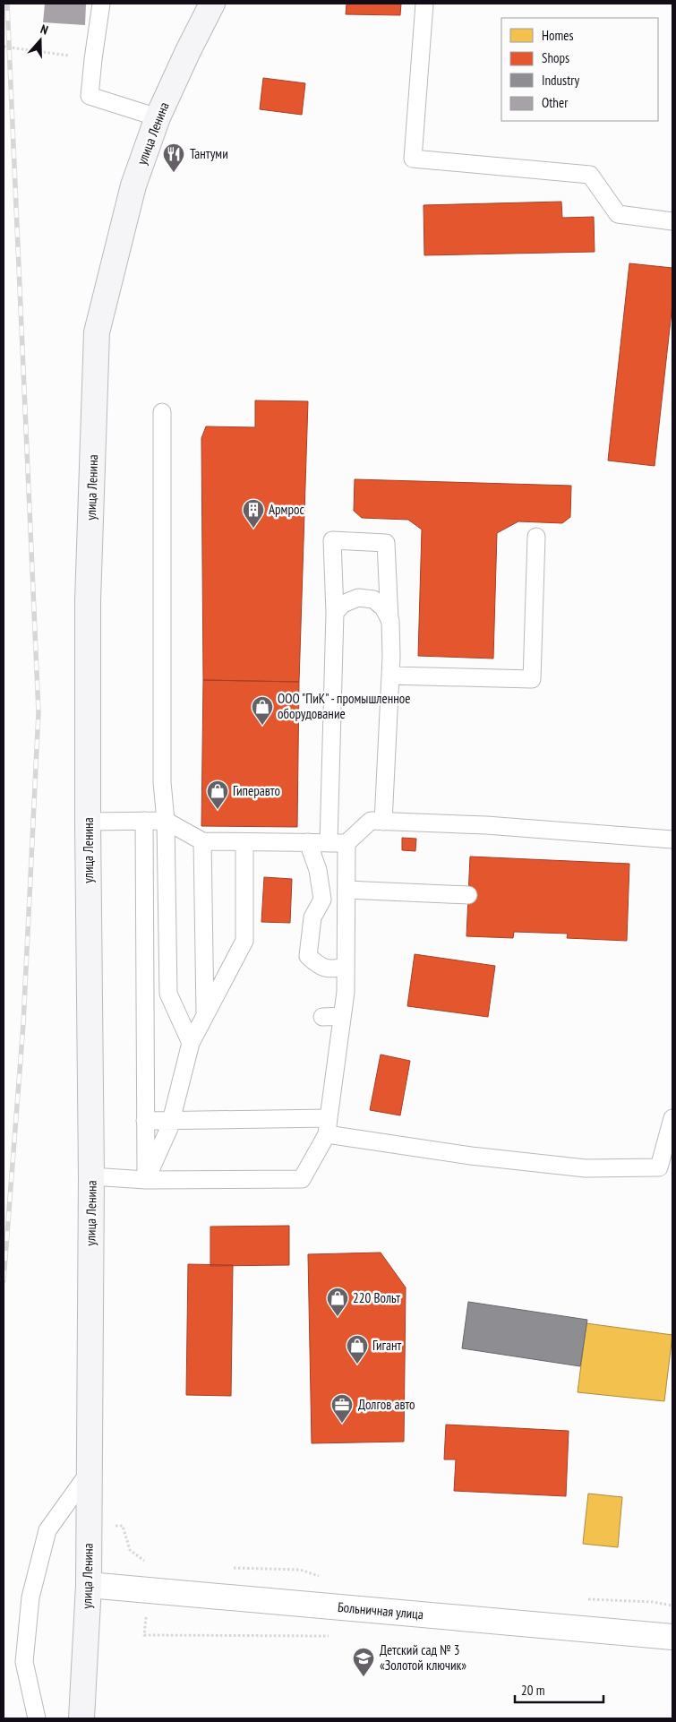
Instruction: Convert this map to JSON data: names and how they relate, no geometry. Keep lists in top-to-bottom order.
{
  "streets": {
    "main road": ["улица Ленина"],
    "street": ["Больничная улица"]
  },
  "crossings": [
    ["улица Ленина", "Больничная улица"]
  ],
  "places": {
    "restaurant": ["Тантуми"],
    "building": ["Армрос"],
    "shop": [
      "ООО \"ПиК\" - промышленное оборудование",
      "Гиперавто",
      "220 Вольт",
      "Гигант"
    ],
    "office": ["Долгов авто"],
    "school or university": ["Детский сад № 3 «Золотой ключик»"]
  },
  "legend": [
    "Homes",
    "Shops",
    "Industry",
    "Other"
  ],
  "scale_bar": "20 m",
  "north": "top"
}
